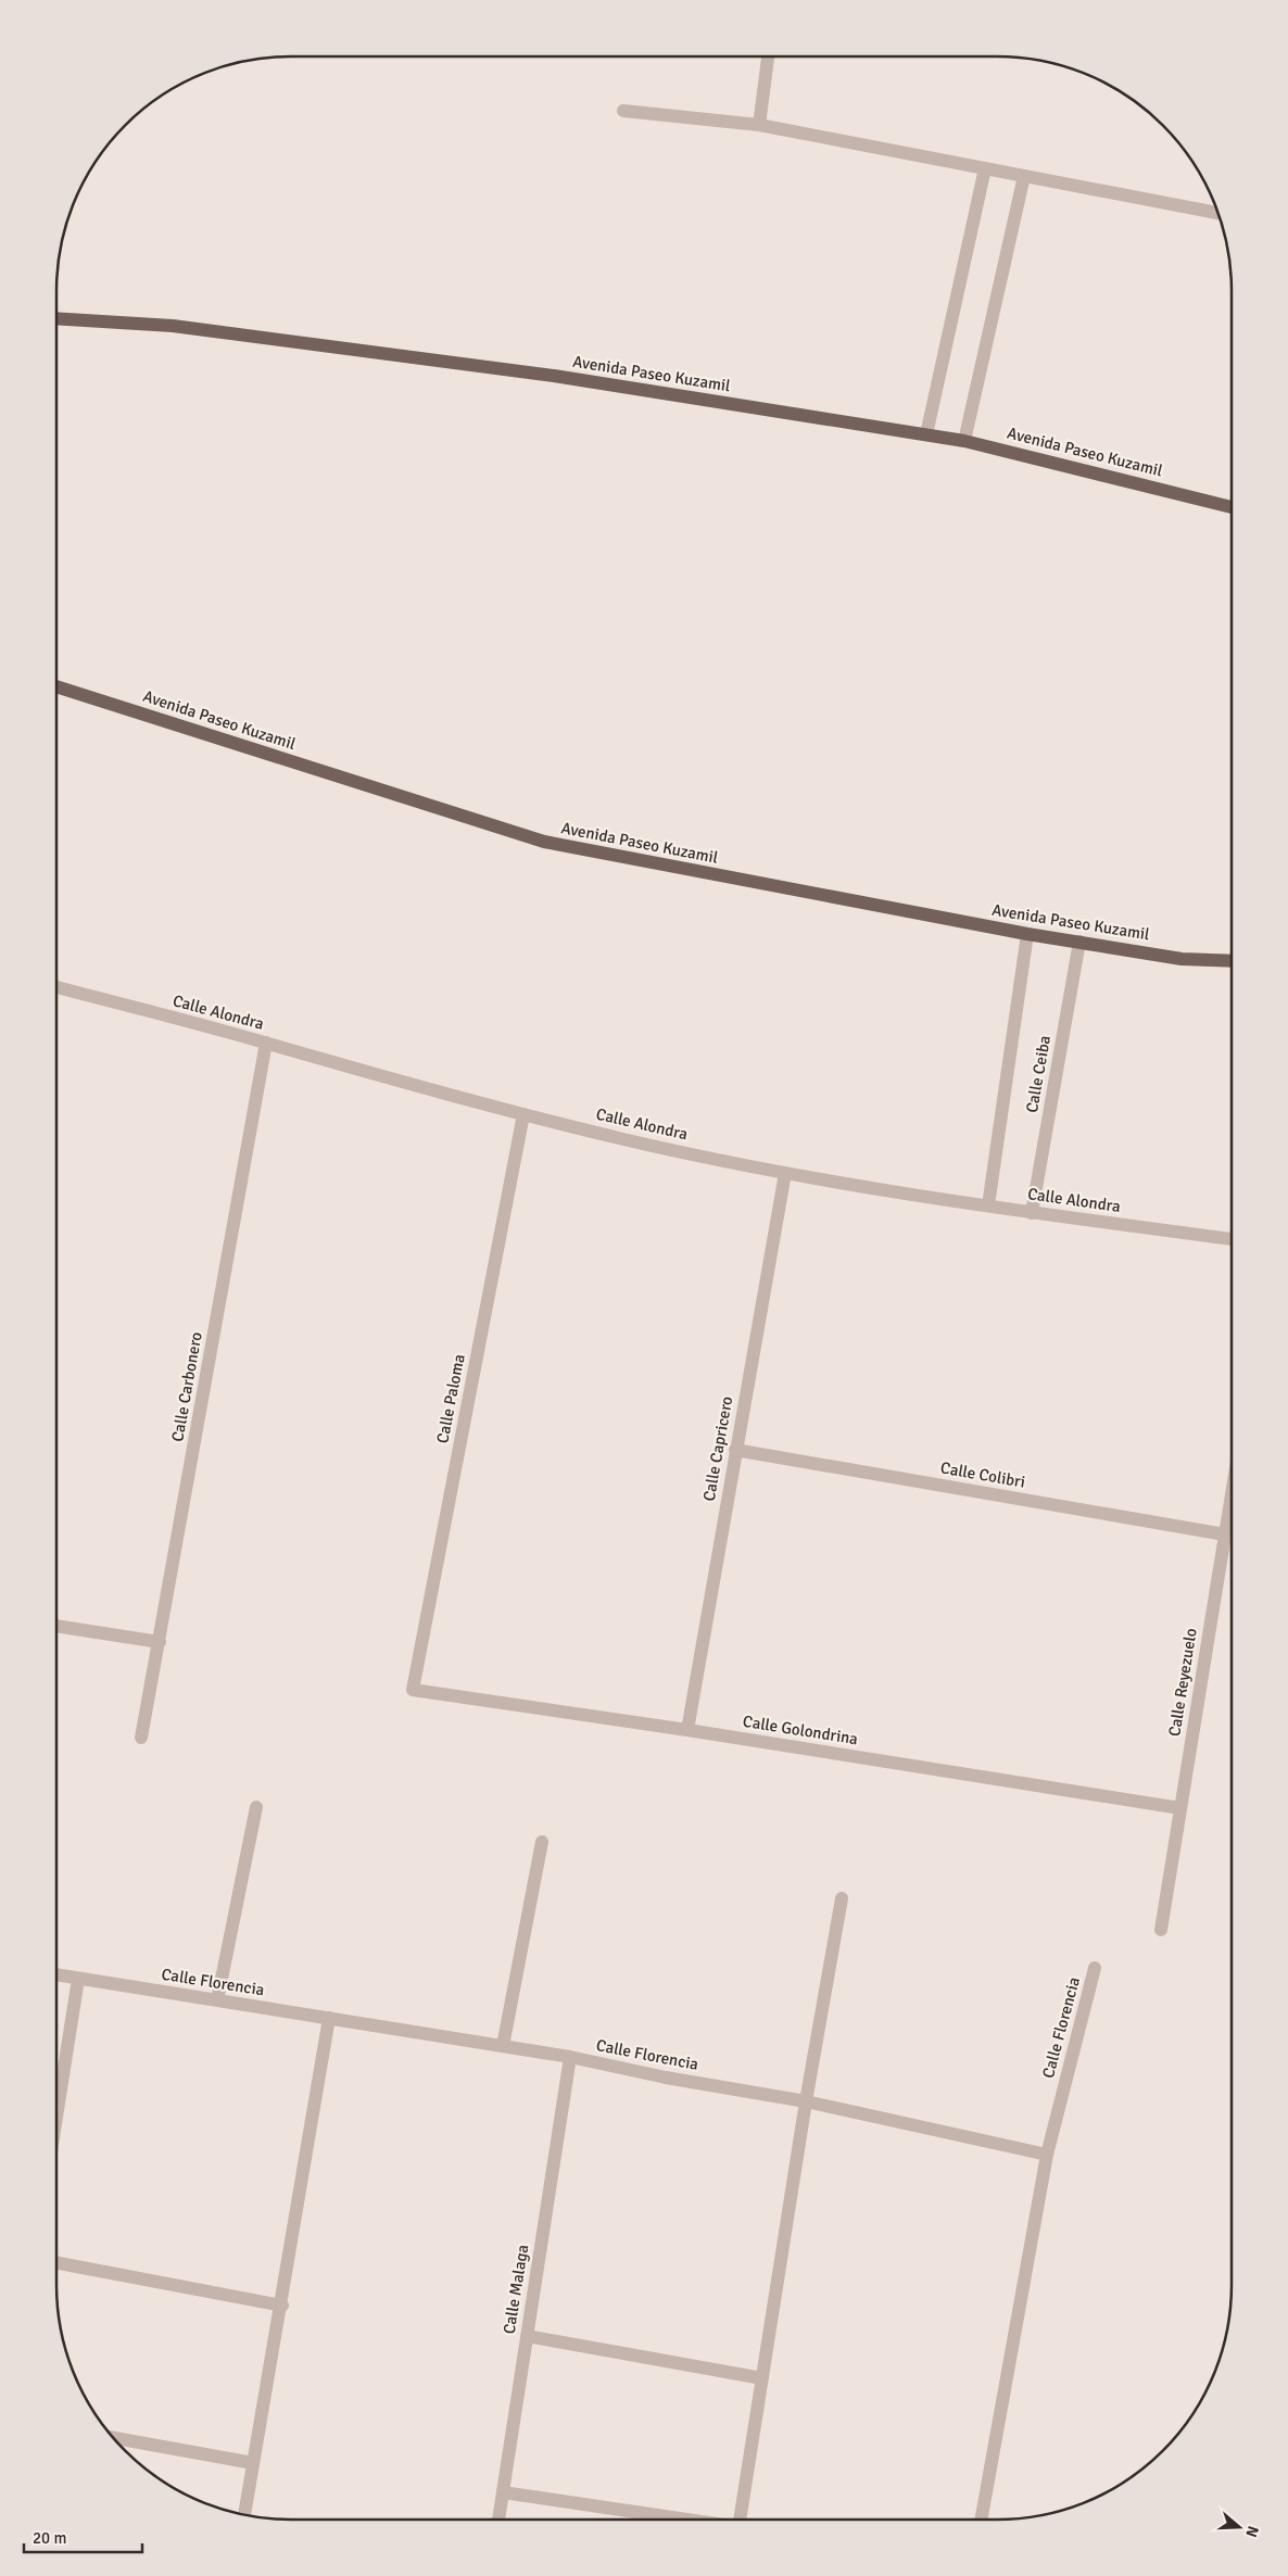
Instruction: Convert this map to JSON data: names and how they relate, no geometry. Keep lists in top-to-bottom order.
{
  "streets": {
    "main road": ["Avenida Paseo Kuzamil"],
    "street": [
      "Calle Alondra",
      "Calle Ceiba",
      "Calle Carbonero",
      "Calle Paloma",
      "Calle Capricero",
      "Calle Colibri",
      "Calle Reyezuelo",
      "Calle Golondrina",
      "Calle Florencia",
      "Calle Malaga"
    ]
  },
  "crossings": [
    ["Avenida Paseo Kuzamil", "Calle Ceiba"],
    ["Calle Alondra", "Calle Ceiba"],
    ["Calle Alondra", "Calle Carbonero"],
    ["Calle Alondra", "Calle Paloma"],
    ["Calle Alondra", "Calle Capricero"],
    ["Calle Paloma", "Calle Golondrina"],
    ["Calle Capricero", "Calle Colibri"],
    ["Calle Capricero", "Calle Golondrina"],
    ["Calle Colibri", "Calle Reyezuelo"],
    ["Calle Reyezuelo", "Calle Golondrina"],
    ["Calle Florencia", "Calle Malaga"]
  ],
  "scale_bar": "20 m",
  "north": "right"
}
